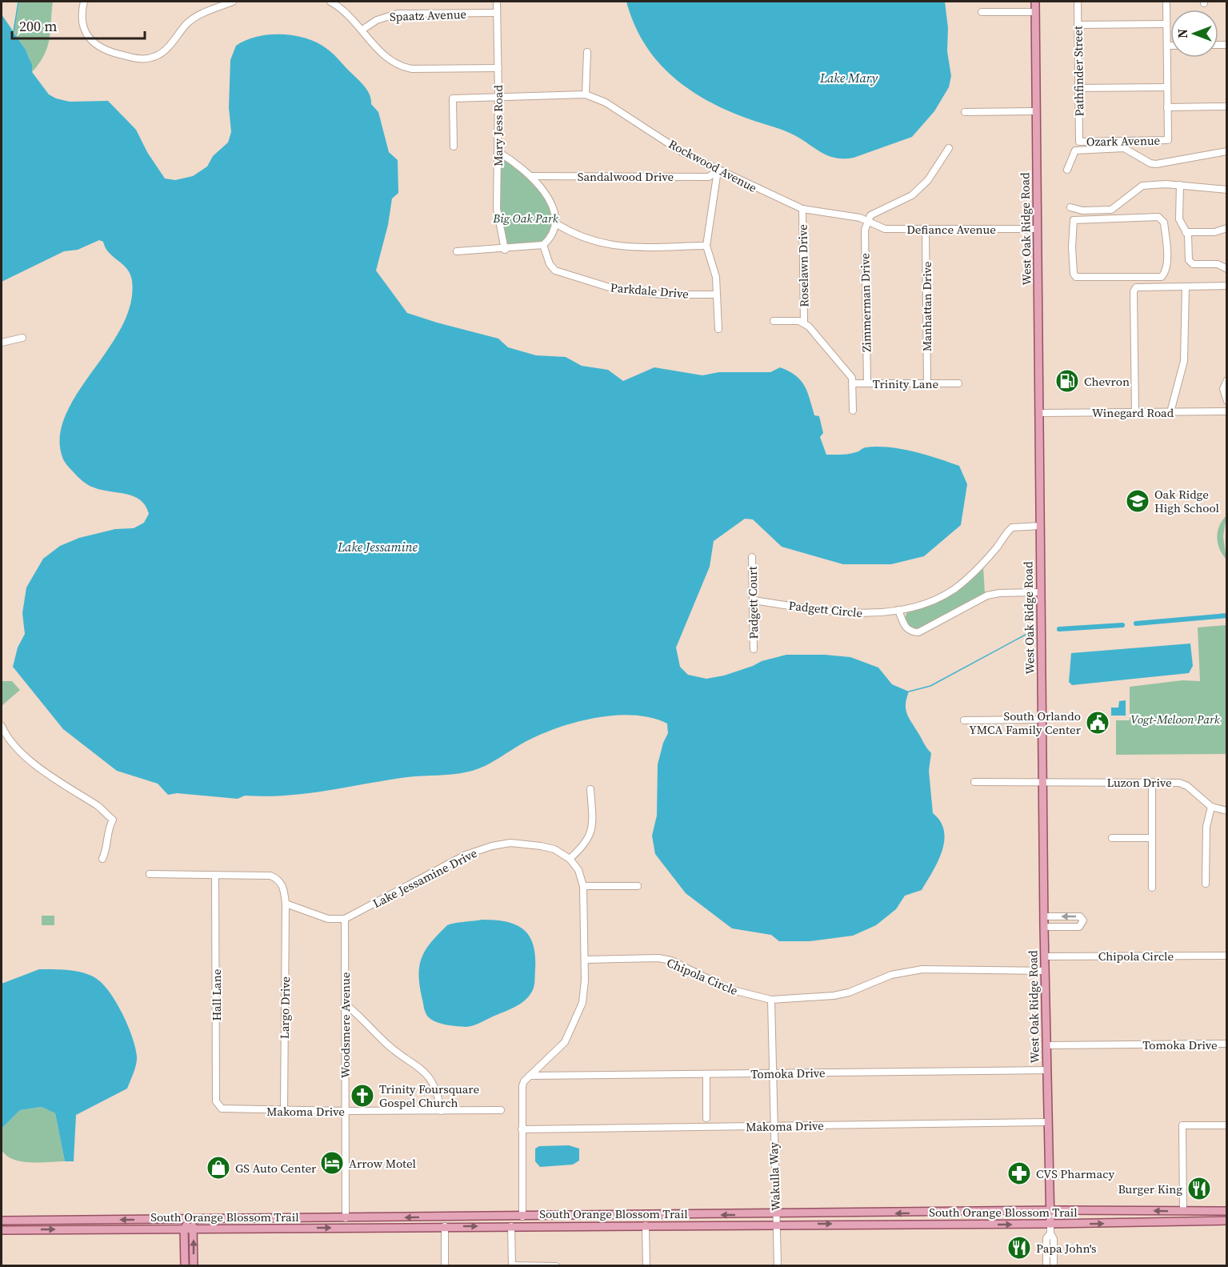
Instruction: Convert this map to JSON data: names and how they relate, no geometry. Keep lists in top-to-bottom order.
{
  "streets": {
    "main road": ["West Oak Ridge Road", "South Orange Blossom Trail"],
    "street": [
      "Spaatz Avenue",
      "Pathfinder Street",
      "Mary Jess Road",
      "Ozark Avenue",
      "Rockwood Avenue",
      "Sandalwood Drive",
      "Defiance Avenue",
      "Roselawn Drive",
      "Parkdale Drive",
      "Zimmerman Drive",
      "Manhattan Drive",
      "Trinity Lane",
      "Winegard Road",
      "Padgett Court",
      "Padgett Circle",
      "Luzon Drive",
      "Lake Jessamine Drive",
      "Chipola Circle",
      "Hall Lane",
      "Largo Drive",
      "Woodsmere Avenue",
      "Tomoka Drive",
      "Makoma Drive",
      "Wakulla Way"
    ]
  },
  "crossings": [
    ["Spaatz Avenue", "Mary Jess Road"],
    ["Pathfinder Street", "Ozark Avenue"],
    ["Mary Jess Road", "Rockwood Avenue"],
    ["Rockwood Avenue", "Sandalwood Drive"],
    ["Rockwood Avenue", "Defiance Avenue"],
    ["Rockwood Avenue", "Roselawn Drive"],
    ["Rockwood Avenue", "Zimmerman Drive"],
    ["Defiance Avenue", "West Oak Ridge Road"],
    ["Defiance Avenue", "Zimmerman Drive"],
    ["Defiance Avenue", "Manhattan Drive"],
    ["West Oak Ridge Road", "Winegard Road"],
    ["West Oak Ridge Road", "Padgett Circle"],
    ["West Oak Ridge Road", "Luzon Drive"],
    ["West Oak Ridge Road", "Chipola Circle"],
    ["West Oak Ridge Road", "Tomoka Drive"],
    ["West Oak Ridge Road", "Makoma Drive"],
    ["West Oak Ridge Road", "South Orange Blossom Trail"],
    ["Zimmerman Drive", "Trinity Lane"],
    ["Manhattan Drive", "Trinity Lane"],
    ["Padgett Court", "Padgett Circle"],
    ["Lake Jessamine Drive", "Woodsmere Avenue"],
    ["Chipola Circle", "Wakulla Way"],
    ["Hall Lane", "Makoma Drive"],
    ["Largo Drive", "Makoma Drive"],
    ["Woodsmere Avenue", "Makoma Drive"],
    ["Woodsmere Avenue", "South Orange Blossom Trail"],
    ["Tomoka Drive", "Wakulla Way"],
    ["Makoma Drive", "Wakulla Way"],
    ["Wakulla Way", "South Orange Blossom Trail"]
  ],
  "water": ["Lake Mary", "Lake Jessamine"],
  "parks": ["Big Oak Park", "Vogt-Meloon Park"],
  "places": {
    "fuel station": ["Chevron"],
    "school or university": ["Oak Ridge High School"],
    "public building": ["South Orlando YMCA Family Center"],
    "church": ["Trinity Foursquare Gospel Church"],
    "hotel": ["Arrow Motel"],
    "shop": ["GS Auto Center"],
    "pharmacy": ["CVS Pharmacy"],
    "restaurant": ["Burger King", "Papa John's"]
  },
  "scale_bar": "200 m",
  "north": "left"
}
